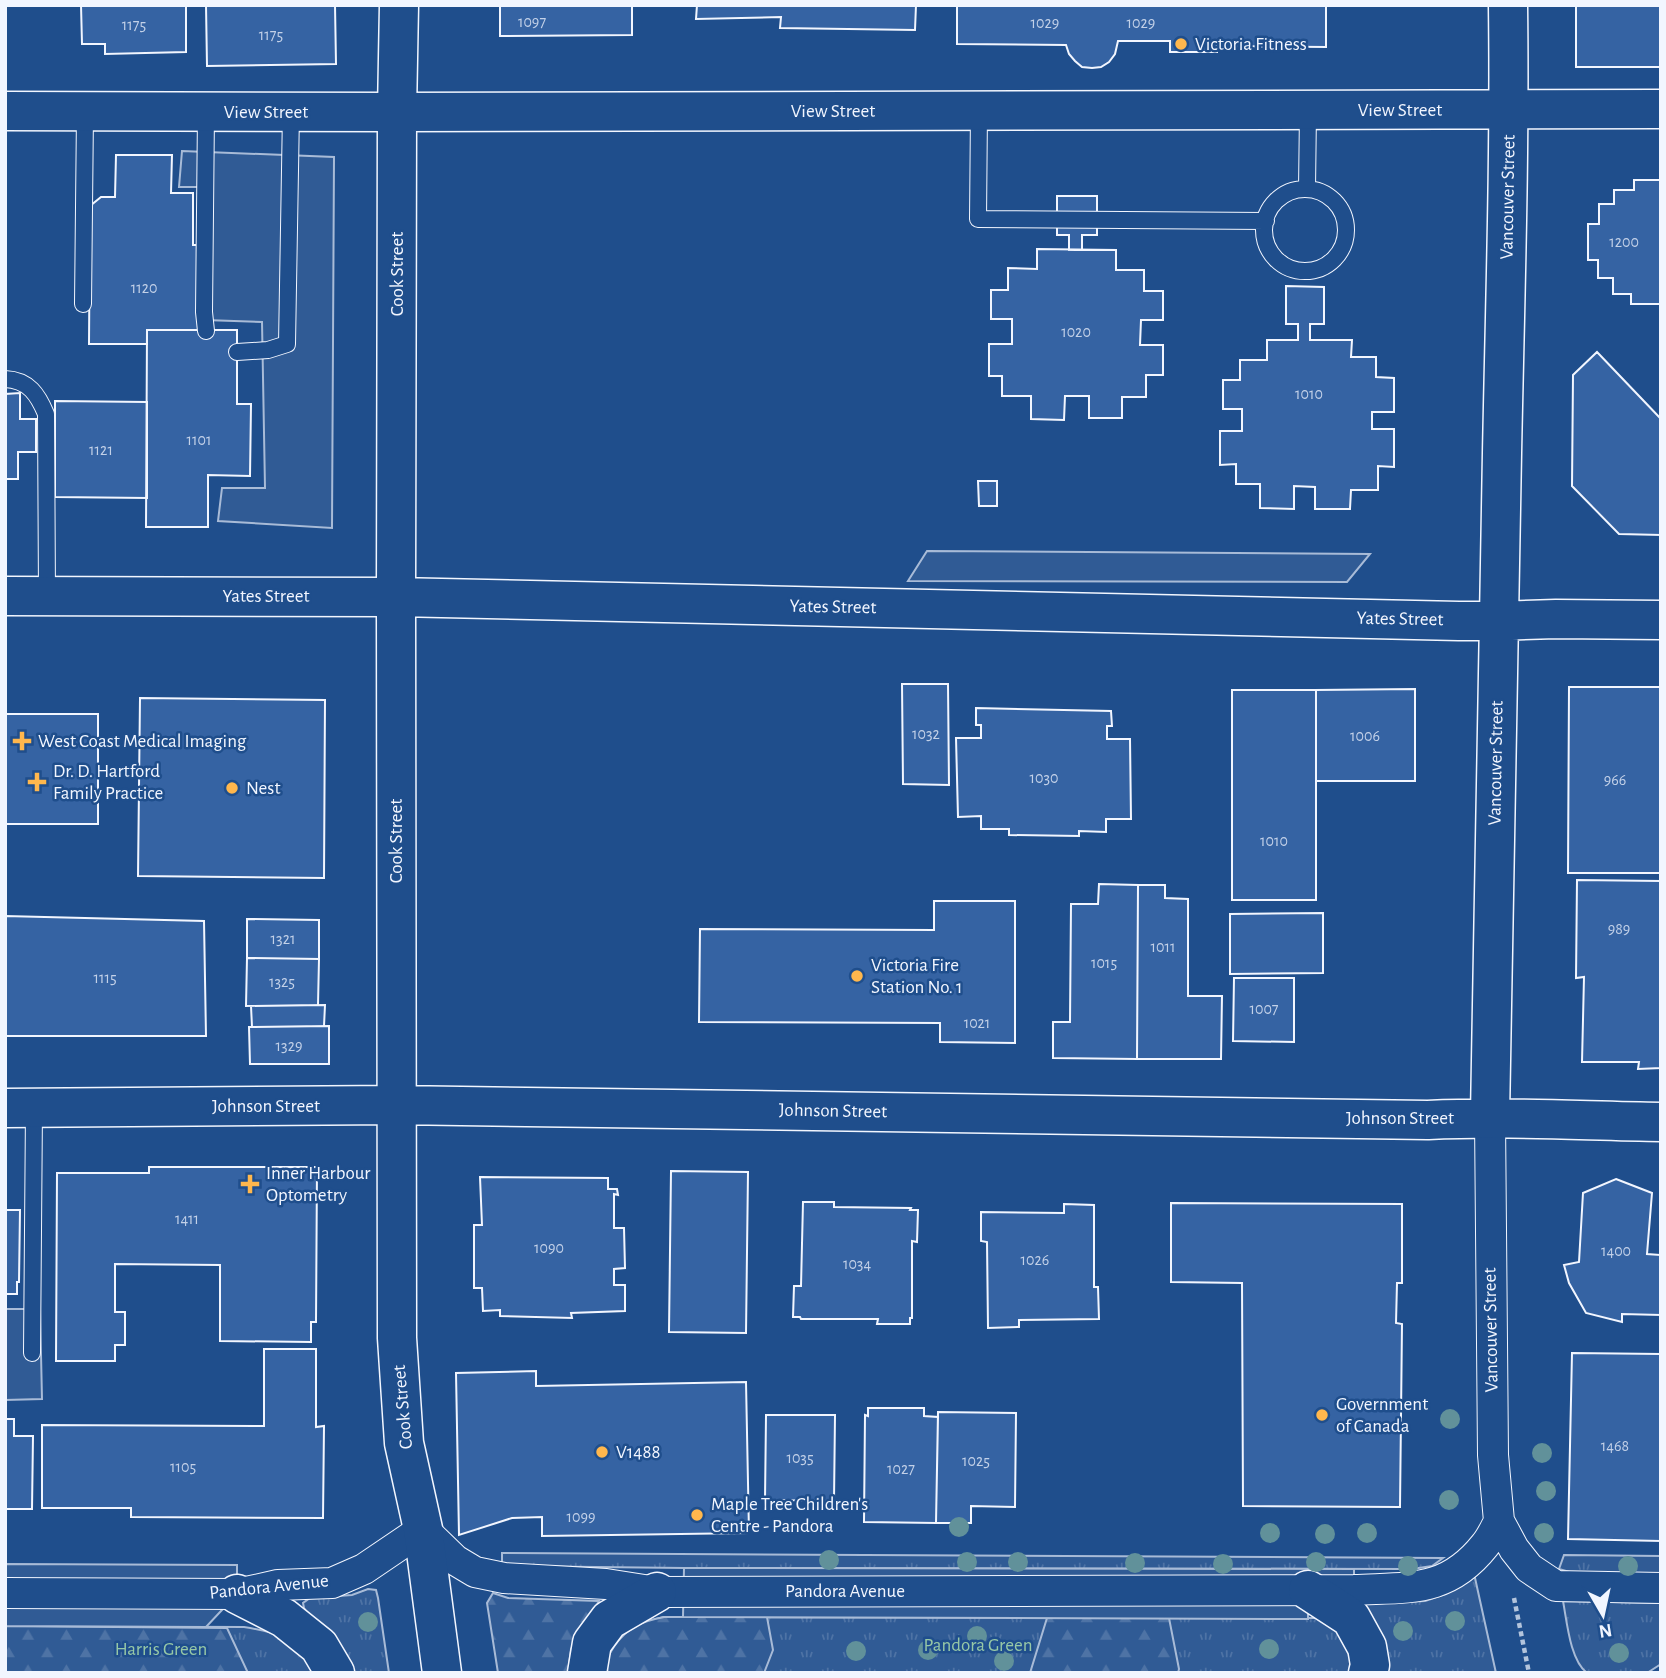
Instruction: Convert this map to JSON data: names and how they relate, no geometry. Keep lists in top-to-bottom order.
{
  "streets": {
    "main road": [
      "View Street",
      "Vancouver Street",
      "Cook Street",
      "Yates Street",
      "Johnson Street"
    ],
    "street": ["Pandora Avenue"]
  },
  "crossings": [
    ["View Street", "Vancouver Street"],
    ["View Street", "Cook Street"],
    ["Vancouver Street", "Yates Street"],
    ["Vancouver Street", "Johnson Street"],
    ["Vancouver Street", "Pandora Avenue"],
    ["Cook Street", "Yates Street"],
    ["Cook Street", "Johnson Street"],
    ["Cook Street", "Pandora Avenue"]
  ],
  "parks": ["Pandora Green", "Harris Green"],
  "places": {
    "other": [
      "Victoria Fitness",
      "Nest",
      "Victoria Fire Station No. 1",
      "Government of Canada",
      "V1488",
      "Maple Tree Children's Centre - Pandora"
    ],
    "health": ["West Coast Medical Imaging", "Dr. D. Hartford Family Practice", "Inner Harbour Optometry"]
  },
  "house_numbers": [
    "1097",
    "1029",
    "1029",
    "1175",
    "1175",
    "1200",
    "1120",
    "1020",
    "1010",
    "1101",
    "1121",
    "1032",
    "1006",
    "1030",
    "966",
    "1010",
    "989",
    "1321",
    "1011",
    "1015",
    "1115",
    "1325",
    "1007",
    "1021",
    "1329",
    "1411",
    "1090",
    "1400",
    "1026",
    "1034",
    "1468",
    "1035",
    "1025",
    "1105",
    "1027",
    "1099"
  ],
  "north": "bottom"
}
